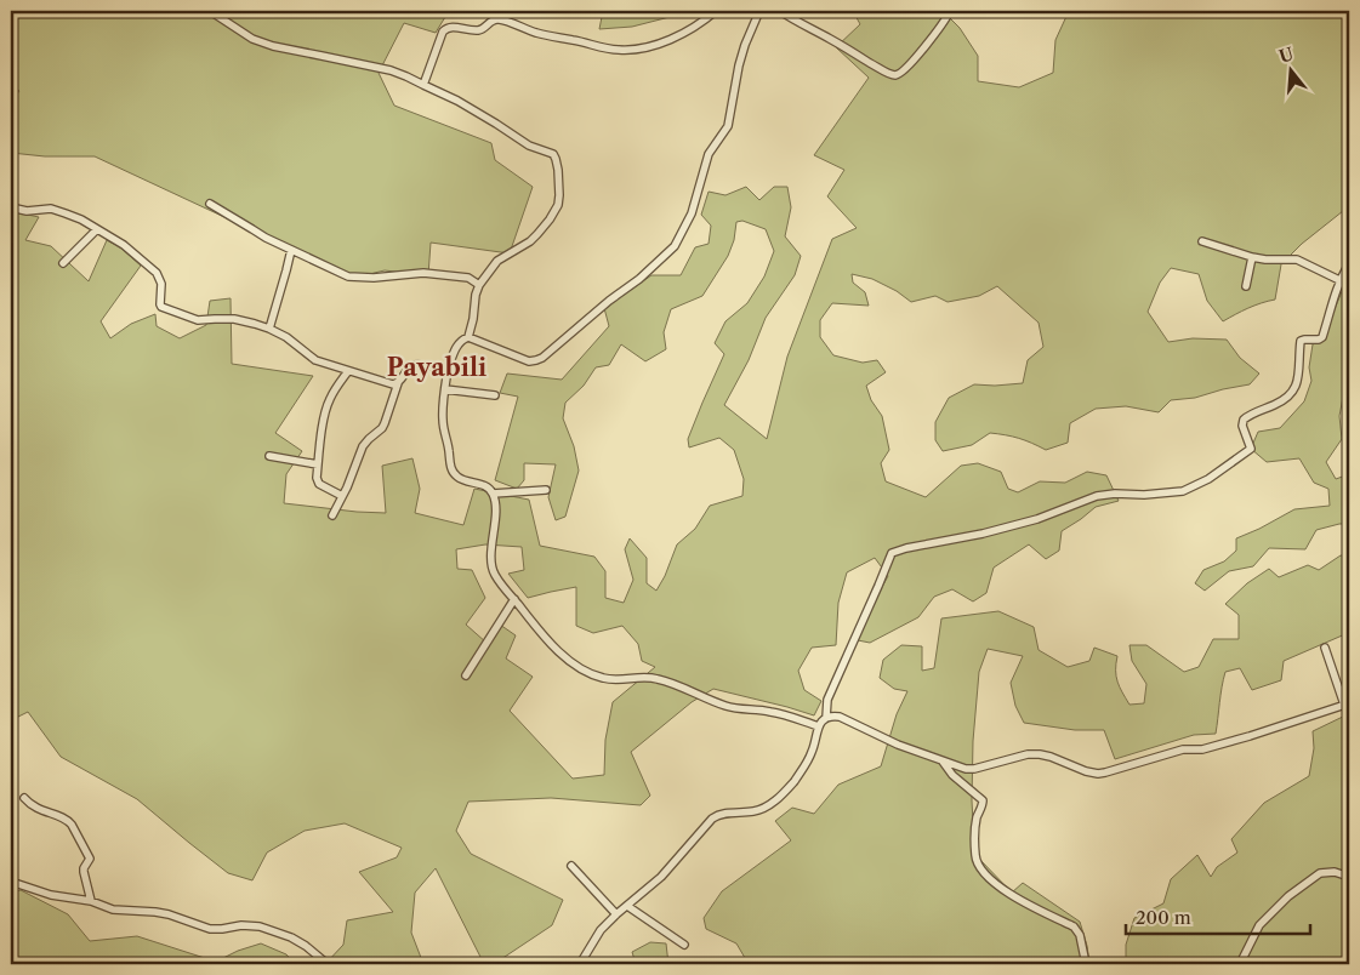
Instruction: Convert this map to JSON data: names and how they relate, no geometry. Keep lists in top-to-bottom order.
{
  "districts": ["Payabili"],
  "scale_bar": "200 m",
  "north": "top"
}
